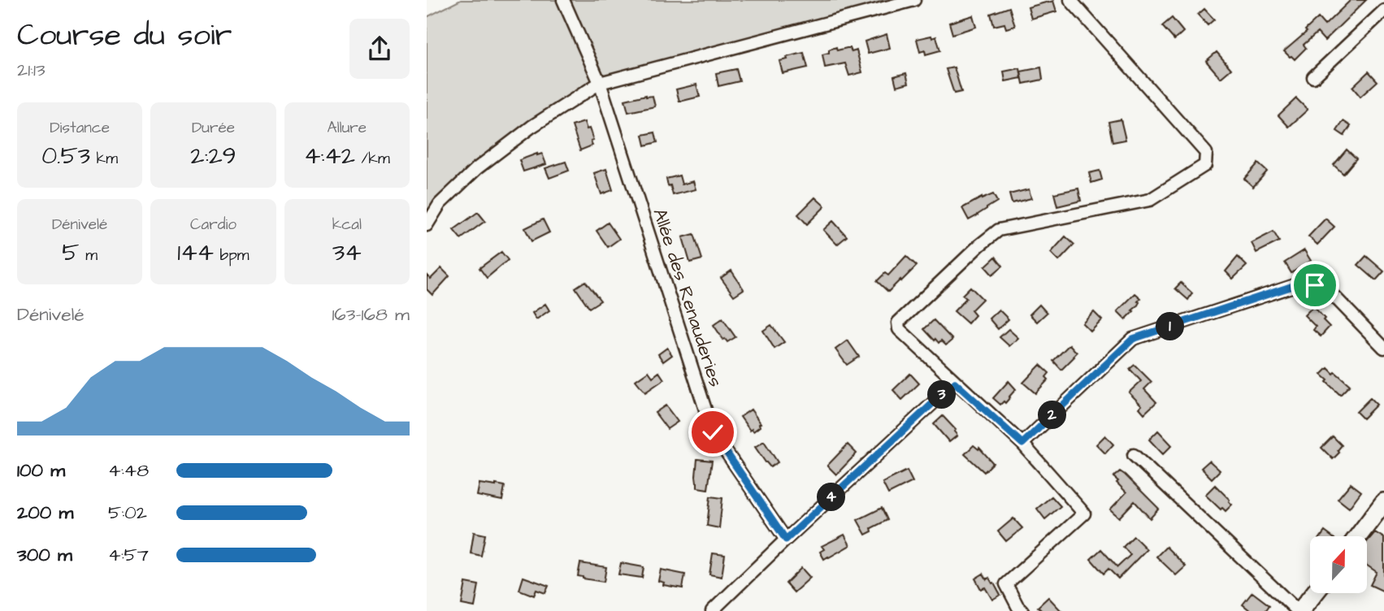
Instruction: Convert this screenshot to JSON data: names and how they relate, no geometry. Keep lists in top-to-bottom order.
{
  "streets": {
    "street": ["Allée des Renauderies"]
  },
  "north": "top",
  "page": {
    "heading": ["Course du soir", "21:13"],
    "stats": [
      ["Distance", "0.53 km"],
      ["Durée", "2:29"],
      ["Allure", "4:42 /km"],
      ["Dénivelé", "5 m"],
      ["Cardio", "144 bpm"],
      ["kcal", "34"]
    ],
    "chart": ["Dénivelé", "163–168 m"],
    "pins": [
      "1",
      "3",
      "2",
      "4"
    ],
    "list": [
      {
        "name": "100 m",
        "note": "4:48"
      },
      {
        "name": "200 m",
        "note": "5:02"
      },
      {
        "name": "300 m",
        "note": "4:57"
      }
    ]
  }
}
